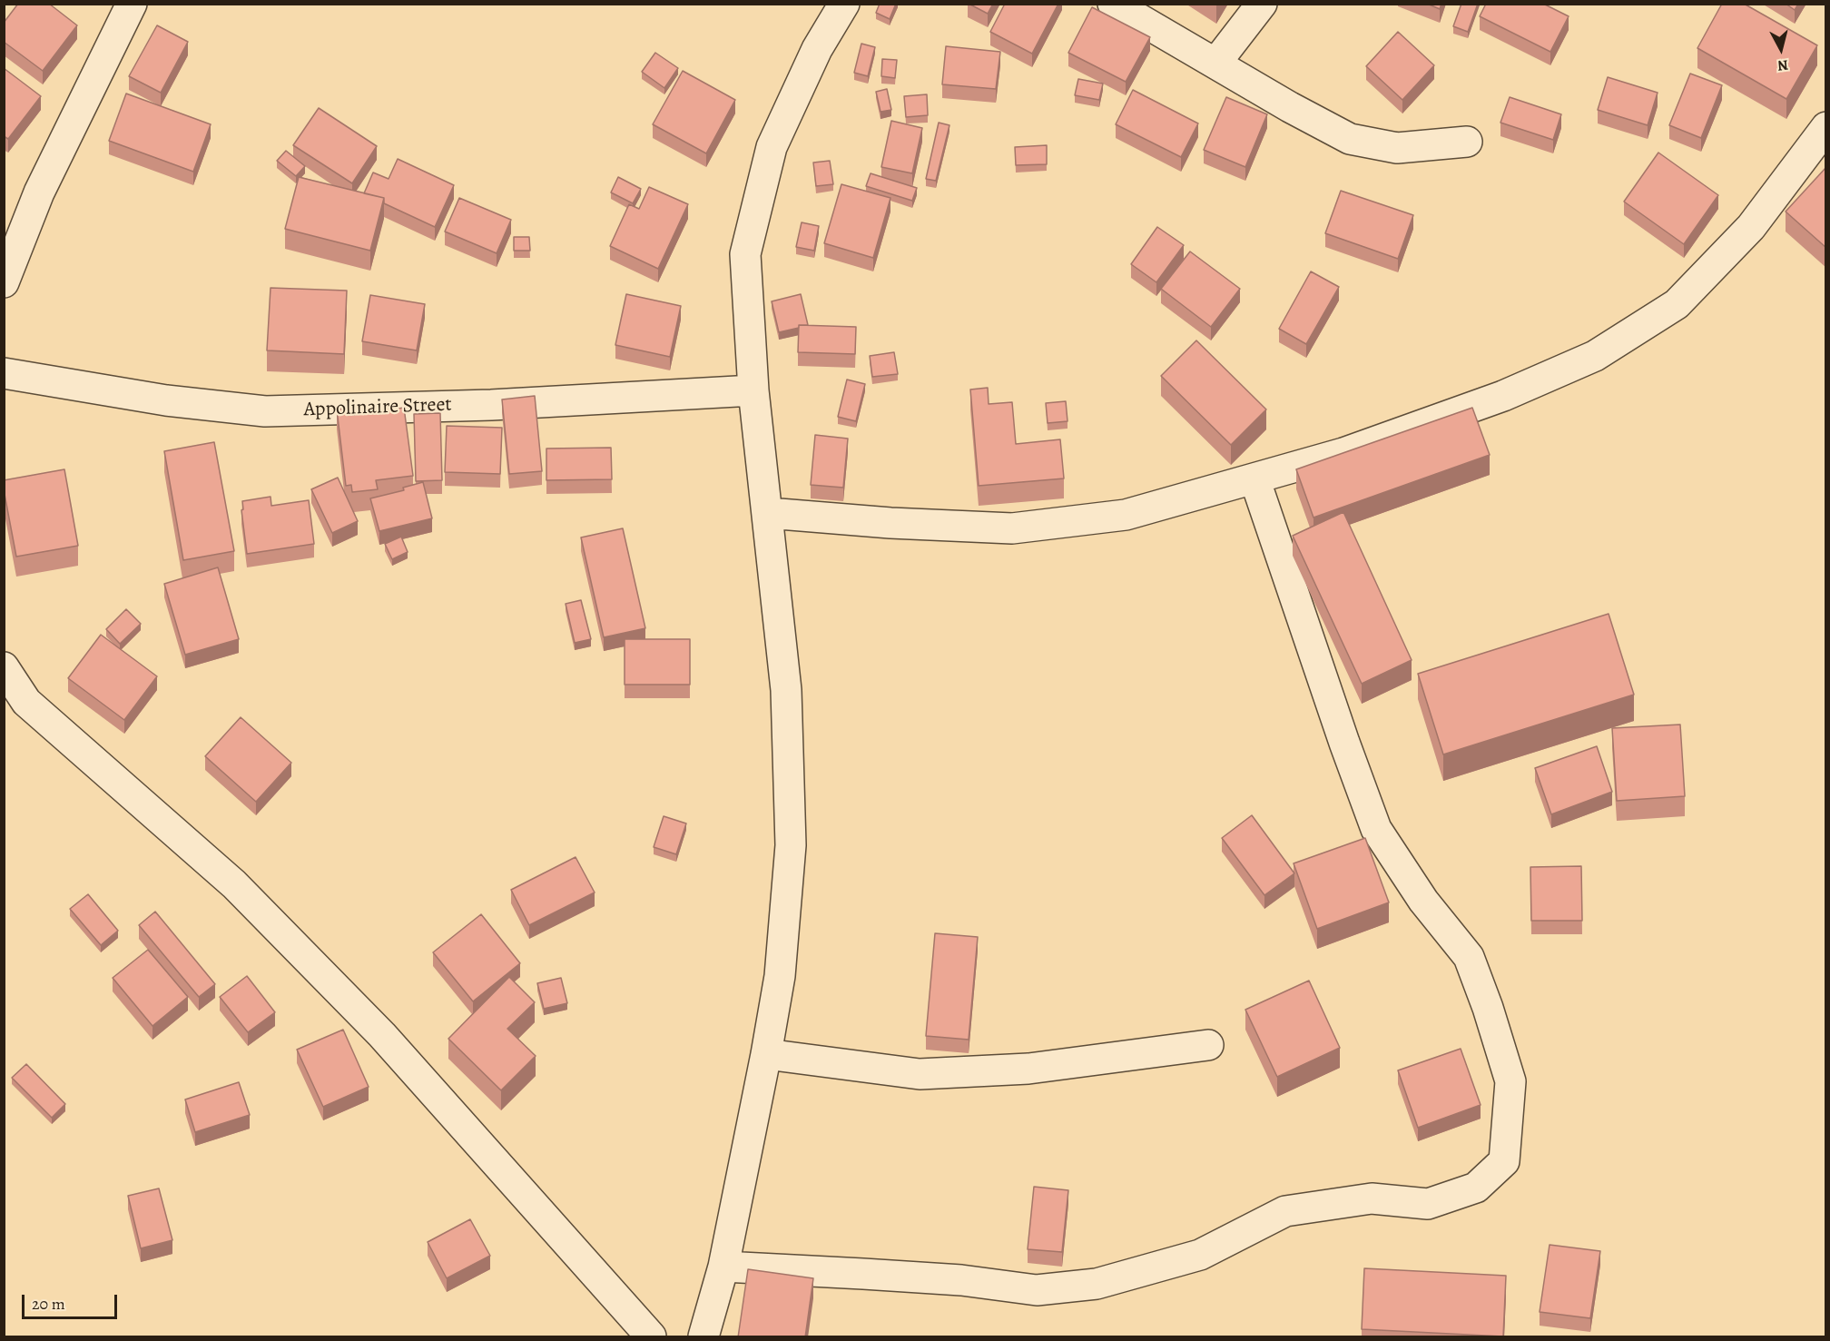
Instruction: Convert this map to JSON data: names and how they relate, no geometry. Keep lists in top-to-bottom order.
{
  "streets": {
    "street": ["Appolinaire Street"]
  },
  "scale_bar": "20 m",
  "north": "bottom"
}
